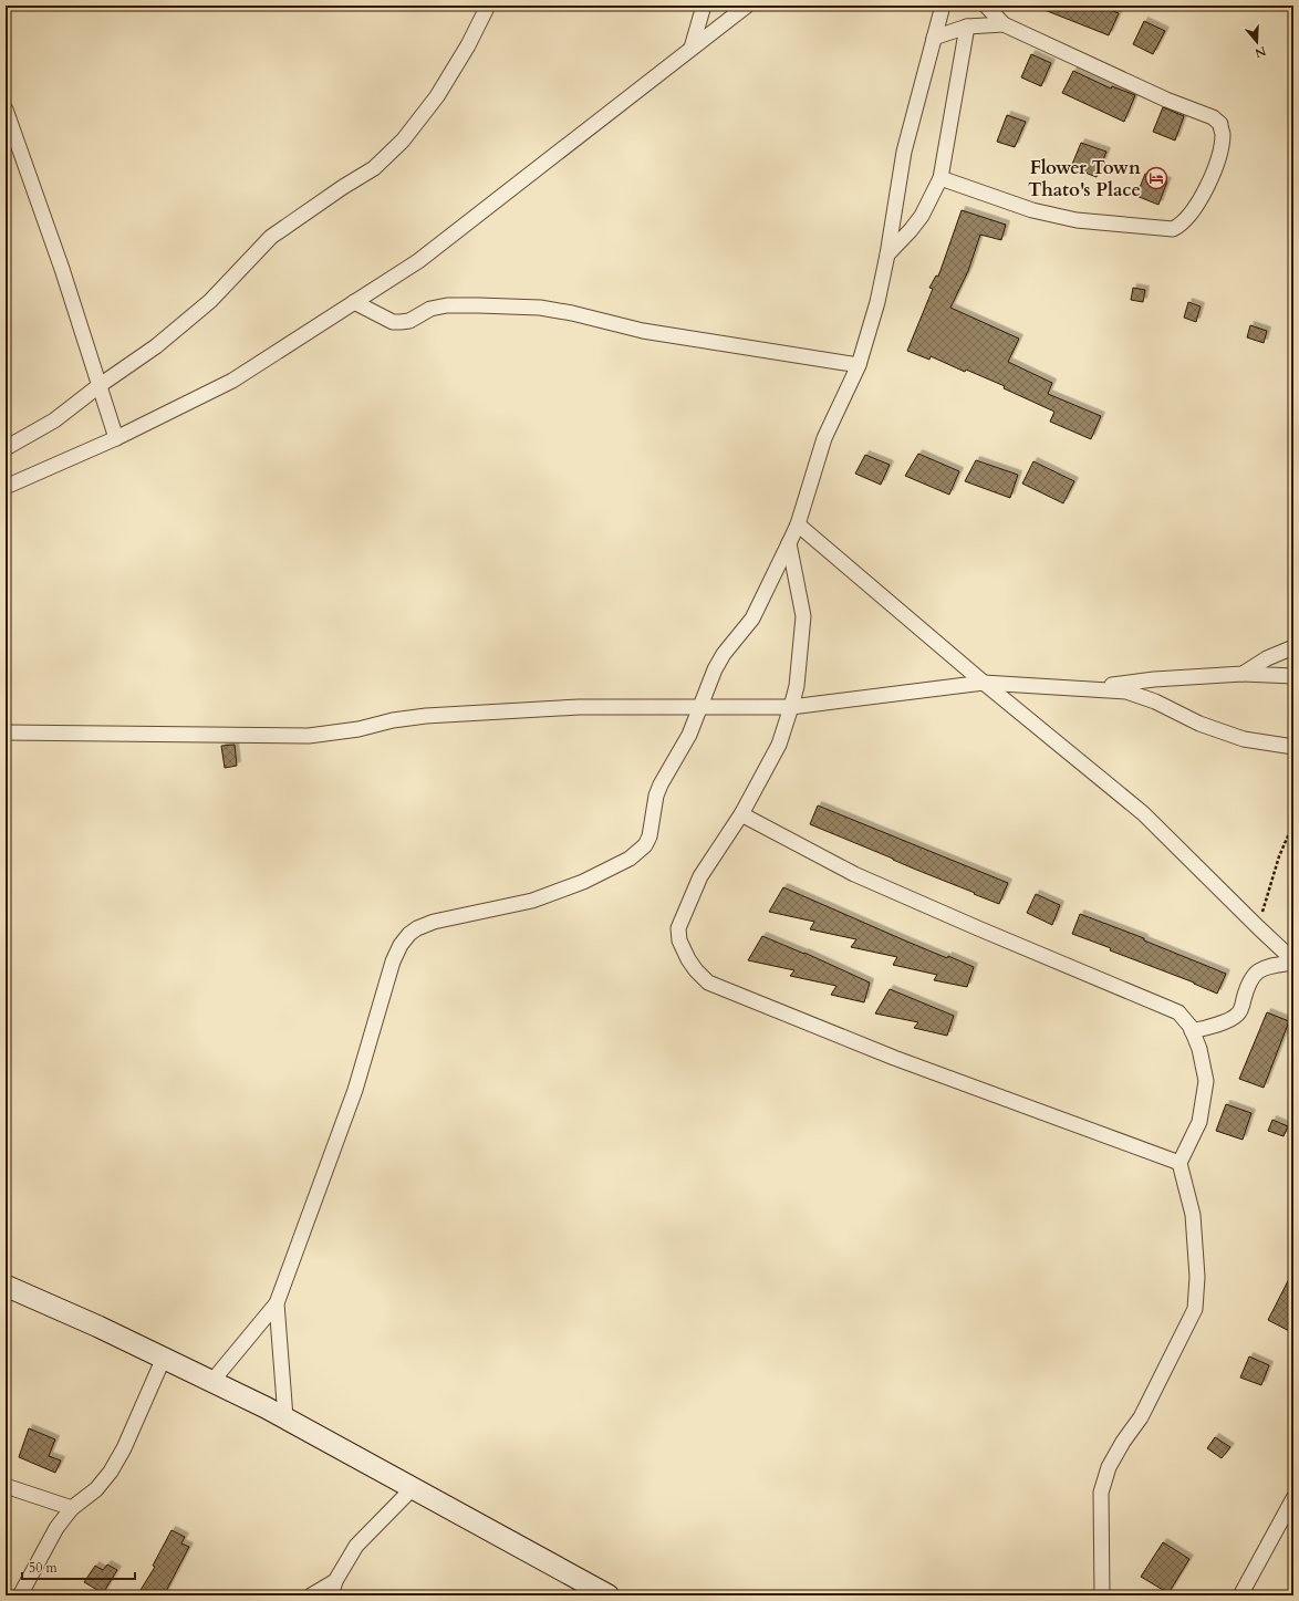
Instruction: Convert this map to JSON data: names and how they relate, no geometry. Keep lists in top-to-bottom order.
{
  "places": {
    "hotel": ["Flower Town Thato's Place"]
  },
  "scale_bar": "50 m",
  "north": "bottom"
}
